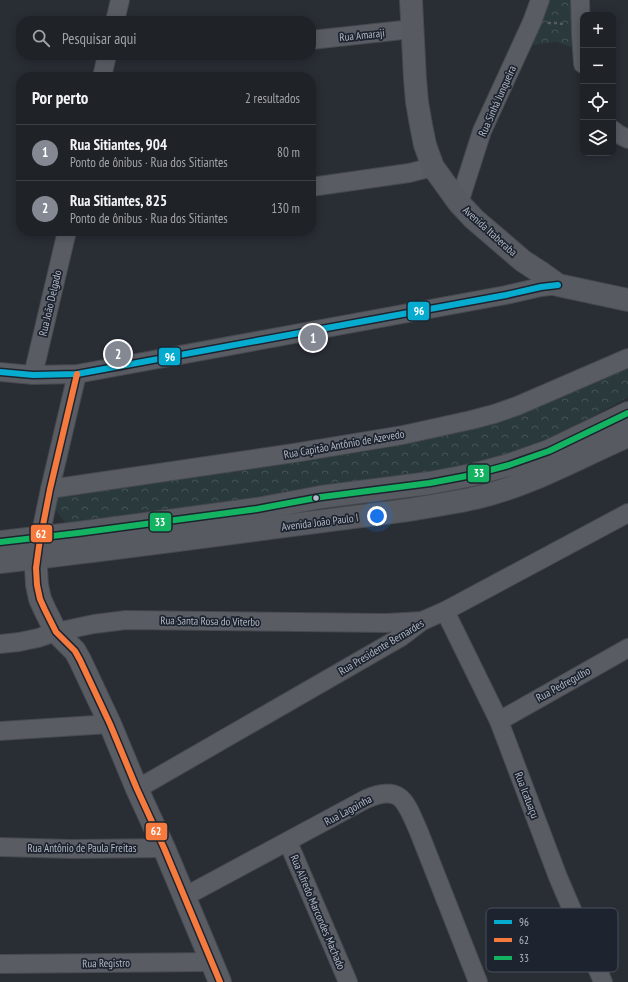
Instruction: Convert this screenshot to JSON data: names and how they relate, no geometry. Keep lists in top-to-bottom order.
{
  "streets": {
    "main road": ["Avenida Itaberaba", "Avenida João Paulo I"],
    "street": [
      "Rua Amaraji",
      "Rua Sinhá Junqueira",
      "Rua João Delgado",
      "Rua Capitão Antônio de Azevedo",
      "Rua Santa Rosa do Viterbo",
      "Rua Presidente Bernardes",
      "Rua Pedregulho",
      "Rua Icatuaçu",
      "Rua Lagoinha",
      "Rua Antônio de Paula Freitas",
      "Rua Alfredo Marcondes Machado",
      "Rua Registro"
    ]
  },
  "crossings": [
    ["Rua Amaraji", "Avenida Itaberaba"],
    ["Rua Sinhá Junqueira", "Avenida Itaberaba"],
    ["Rua Santa Rosa do Viterbo", "Rua Presidente Bernardes"],
    ["Rua Presidente Bernardes", "Rua Icatuaçu"],
    ["Rua Pedregulho", "Rua Icatuaçu"],
    ["Rua Lagoinha", "Rua Alfredo Marcondes Machado"]
  ],
  "lines": ["transit line 96", "transit line 62", "transit line 33"],
  "legend": ["96", "62", "33"],
  "page": {
    "map_buttons": ["+", "−"],
    "search": "Pesquisar aqui",
    "heading": ["Por perto", "2 resultados"],
    "list": [
      {
        "mark": "1",
        "name": "Rua Sitiantes, 904",
        "note": "Ponto de ônibus · Rua dos Sitiantes",
        "value": "80 m"
      },
      {
        "mark": "2",
        "name": "Rua Sitiantes, 825",
        "note": "Ponto de ônibus · Rua dos Sitiantes",
        "value": "130 m"
      }
    ],
    "pins": ["1", "2"]
  }
}
